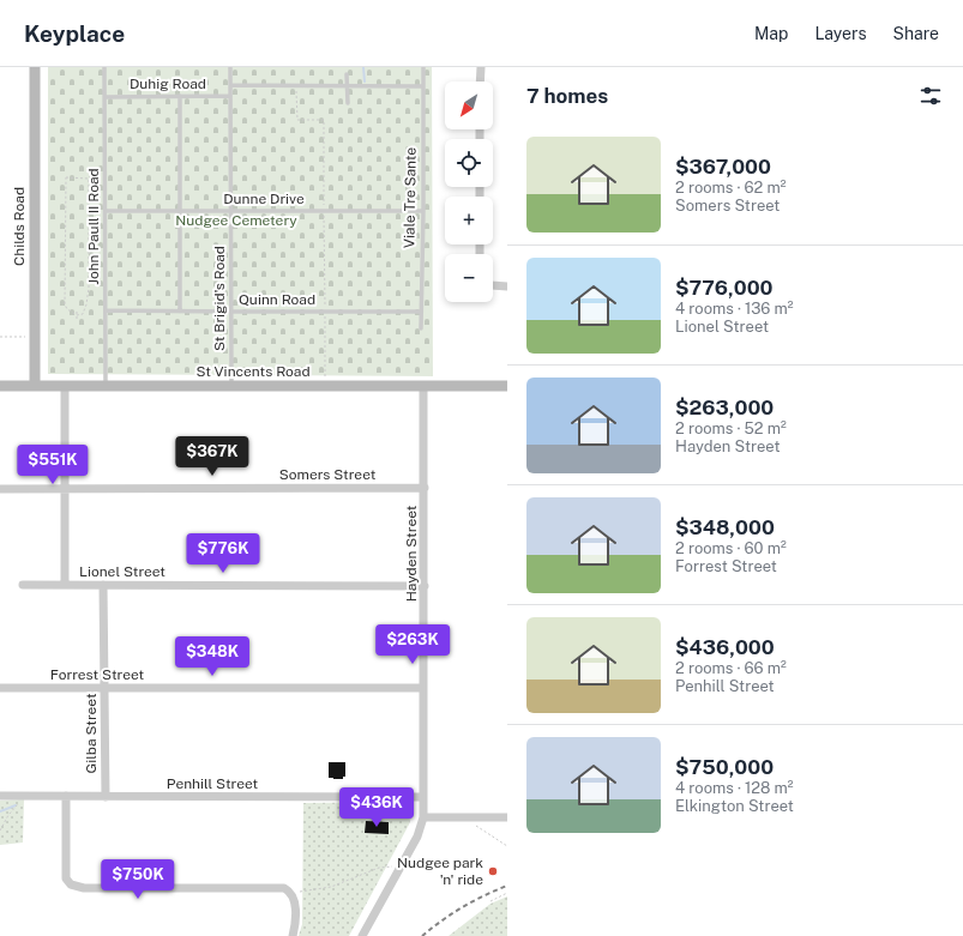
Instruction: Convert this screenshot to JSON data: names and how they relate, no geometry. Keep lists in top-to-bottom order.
{
  "streets": {
    "main road": ["Childs Road", "St Vincents Road"],
    "street": [
      "Somers Street",
      "Hayden Street",
      "Lionel Street",
      "Forrest Street",
      "Gilba Street",
      "Penhill Street"
    ],
    "lane": [
      "Duhig Road",
      "Viale Tre Sante",
      "Dunne Drive",
      "John Paull II Road",
      "St Brigid's Road",
      "Quinn Road"
    ]
  },
  "crossings": [
    ["Duhig Road", "John Paull II Road"],
    ["Duhig Road", "St Brigid's Road"],
    ["Viale Tre Sante", "Dunne Drive"],
    ["Viale Tre Sante", "Quinn Road"],
    ["Dunne Drive", "John Paull II Road"],
    ["Dunne Drive", "St Brigid's Road"],
    ["Childs Road", "St Vincents Road"],
    ["John Paull II Road", "Quinn Road"],
    ["John Paull II Road", "St Vincents Road"],
    ["St Brigid's Road", "Quinn Road"],
    ["St Brigid's Road", "St Vincents Road"],
    ["St Vincents Road", "Hayden Street"],
    ["Somers Street", "Hayden Street"],
    ["Hayden Street", "Lionel Street"],
    ["Hayden Street", "Forrest Street"],
    ["Hayden Street", "Penhill Street"],
    ["Lionel Street", "Gilba Street"],
    ["Forrest Street", "Gilba Street"],
    ["Gilba Street", "Penhill Street"]
  ],
  "parks": ["Nudgee Cemetery"],
  "places": ["Nudgee park 'n' ride"],
  "north": "bottom left",
  "page": {
    "header": "Keyplace",
    "nav": ["Map", "Layers", "Share"],
    "heading": "7 homes",
    "map_buttons": ["+", "−"],
    "list": [
      {
        "name": "$367,000",
        "note": "2 rooms · 62 m² · Somers Street"
      },
      {
        "name": "$776,000",
        "note": "4 rooms · 136 m² · Lionel Street"
      },
      {
        "name": "$263,000",
        "note": "2 rooms · 52 m² · Hayden Street"
      },
      {
        "name": "$348,000",
        "note": "2 rooms · 60 m² · Forrest Street"
      },
      {
        "name": "$436,000",
        "note": "2 rooms · 66 m² · Penhill Street"
      },
      {
        "name": "$750,000",
        "note": "4 rooms · 128 m² · Elkington Street"
      }
    ],
    "price": [
      "$367K",
      "$551K",
      "$776K",
      "$263K",
      "$348K",
      "$436K",
      "$750K"
    ]
  }
}
